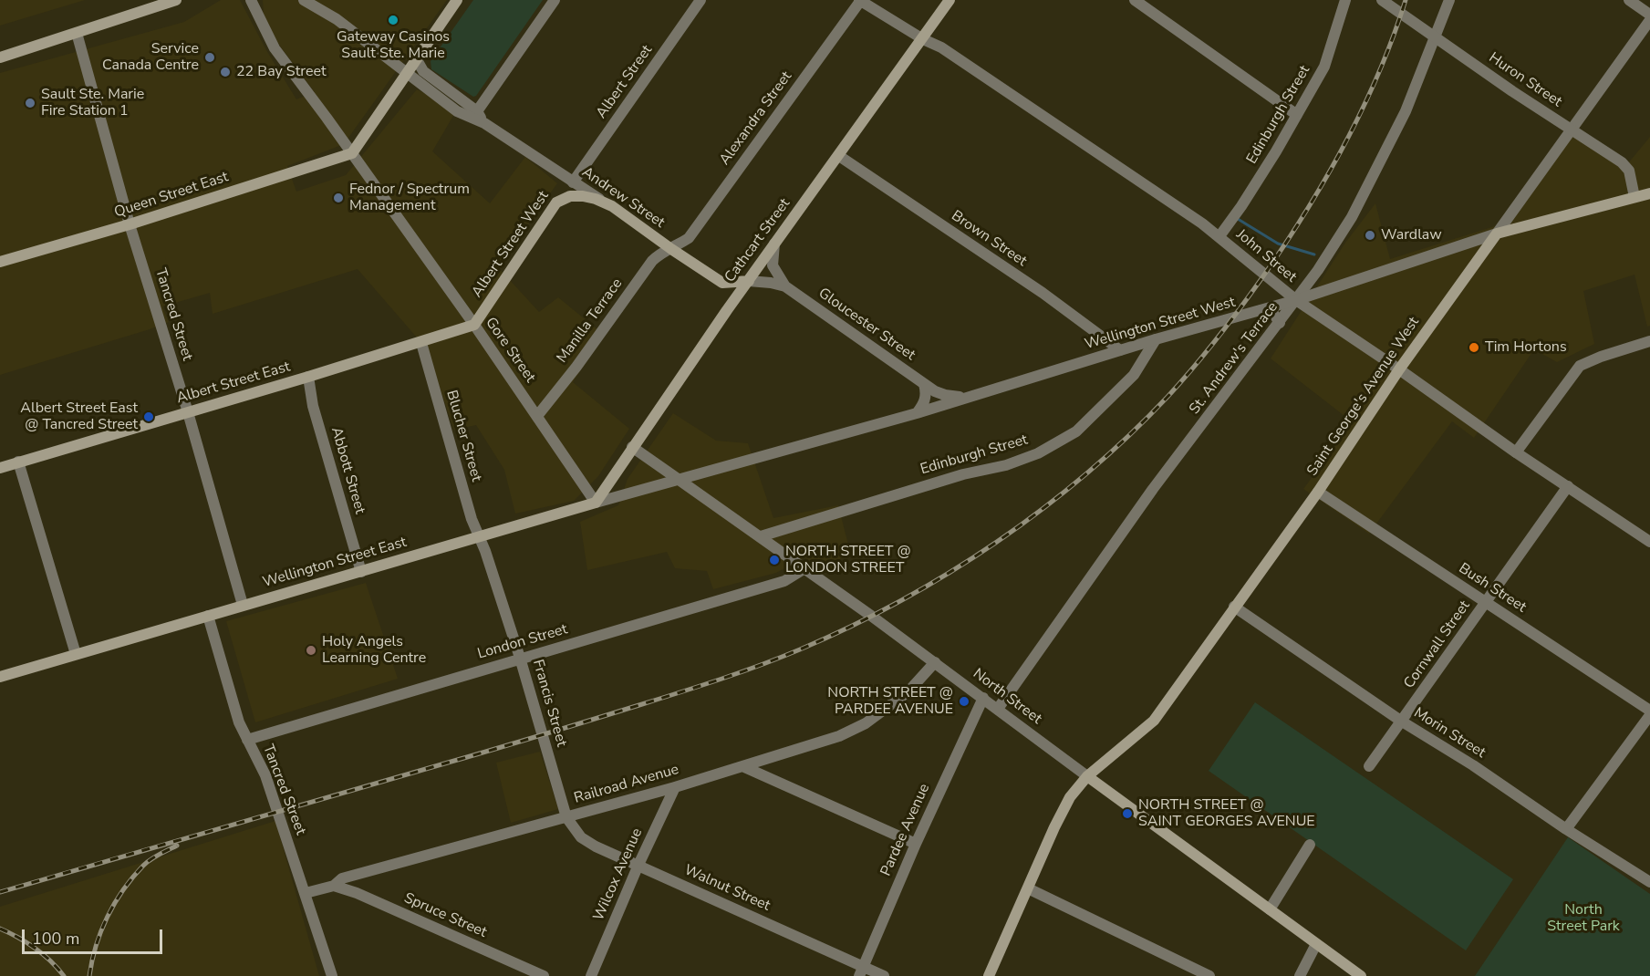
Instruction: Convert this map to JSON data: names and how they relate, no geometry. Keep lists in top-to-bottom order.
{
  "streets": {
    "main road": [
      "Queen Street East",
      "Andrew Street",
      "Cathcart Street",
      "Albert Street West",
      "Wellington Street West",
      "Albert Street East",
      "Saint George's Avenue West",
      "Wellington Street East",
      "North Street"
    ],
    "street": [
      "Huron Street",
      "Albert Street",
      "Edinburgh Street",
      "Alexandra Street",
      "Brown Street",
      "John Street",
      "Tancred Street",
      "Manilla Terrace",
      "Gloucester Street",
      "Gore Street",
      "St. Andrew's Terrace",
      "Blucher Street",
      "Abbott Street",
      "Bush Street",
      "London Street",
      "Cornwall Street",
      "Francis Street",
      "Morin Street",
      "Railroad Avenue",
      "Pardee Avenue",
      "Wilcox Avenue",
      "Walnut Street",
      "Spruce Street"
    ]
  },
  "crossings": [
    ["Huron Street", "Wellington Street West"],
    ["Huron Street", "St. Andrew's Terrace"],
    ["Huron Street", "Saint George's Avenue West"],
    ["Albert Street", "Andrew Street"],
    ["Albert Street", "Albert Street West"],
    ["Edinburgh Street", "John Street"],
    ["Edinburgh Street", "Wellington Street West"],
    ["Edinburgh Street", "North Street"],
    ["Alexandra Street", "Andrew Street"],
    ["Alexandra Street", "John Street"],
    ["Alexandra Street", "Manilla Terrace"],
    ["Queen Street East", "Tancred Street"],
    ["Queen Street East", "Gore Street"],
    ["Andrew Street", "Albert Street West"],
    ["Andrew Street", "Manilla Terrace"],
    ["Brown Street", "Cathcart Street"],
    ["Brown Street", "Wellington Street West"],
    ["Cathcart Street", "John Street"],
    ["Cathcart Street", "Gloucester Street"],
    ["Cathcart Street", "Gore Street"],
    ["Cathcart Street", "Wellington Street East"],
    ["Cathcart Street", "North Street"],
    ["Albert Street West", "Gore Street"],
    ["Albert Street West", "Albert Street East"],
    ["John Street", "Wellington Street West"],
    ["John Street", "St. Andrew's Terrace"],
    ["John Street", "Saint George's Avenue West"],
    ["John Street", "Cornwall Street"],
    ["Tancred Street", "Albert Street East"],
    ["Tancred Street", "Wellington Street East"],
    ["Tancred Street", "London Street"],
    ["Tancred Street", "Railroad Avenue"],
    ["Manilla Terrace", "Gore Street"],
    ["Wellington Street West", "Gloucester Street"],
    ["Wellington Street West", "St. Andrew's Terrace"],
    ["Wellington Street West", "Saint George's Avenue West"],
    ["Wellington Street West", "Wellington Street East"],
    ["Wellington Street West", "North Street"],
    ["Gore Street", "Albert Street East"],
    ["Gore Street", "Wellington Street East"],
    ["St. Andrew's Terrace", "North Street"],
    ["Albert Street East", "Blucher Street"],
    ["Albert Street East", "Abbott Street"],
    ["Saint George's Avenue West", "Bush Street"],
    ["Saint George's Avenue West", "North Street"],
    ["Saint George's Avenue West", "Morin Street"],
    ["Blucher Street", "Wellington Street East"],
    ["Blucher Street", "Francis Street"],
    ["Abbott Street", "Wellington Street East"],
    ["Wellington Street East", "North Street"],
    ["Wellington Street East", "Francis Street"],
    ["Bush Street", "Cornwall Street"],
    ["London Street", "North Street"],
    ["London Street", "Francis Street"],
    ["Cornwall Street", "Morin Street"],
    ["North Street", "Railroad Avenue"],
    ["North Street", "Pardee Avenue"],
    ["Francis Street", "Railroad Avenue"],
    ["Francis Street", "Walnut Street"],
    ["Railroad Avenue", "Wilcox Avenue"],
    ["Railroad Avenue", "Walnut Street"],
    ["Railroad Avenue", "Spruce Street"],
    ["Pardee Avenue", "Walnut Street"],
    ["Wilcox Avenue", "Walnut Street"]
  ],
  "parks": ["North Street Park"],
  "places": [
    "Gateway Casinos Sault Ste. Marie",
    "Service Canada Centre",
    "22 Bay Street",
    "Sault Ste. Marie Fire Station 1",
    "Fednor / Spectrum Management",
    "Wardlaw",
    "Tim Hortons",
    "Albert Street East @ Tancred Street",
    "NORTH STREET @ LONDON STREET",
    "Holy Angels Learning Centre",
    "NORTH STREET @ PARDEE AVENUE",
    "NORTH STREET @ SAINT GEORGES AVENUE"
  ],
  "scale_bar": "100 m"
}
